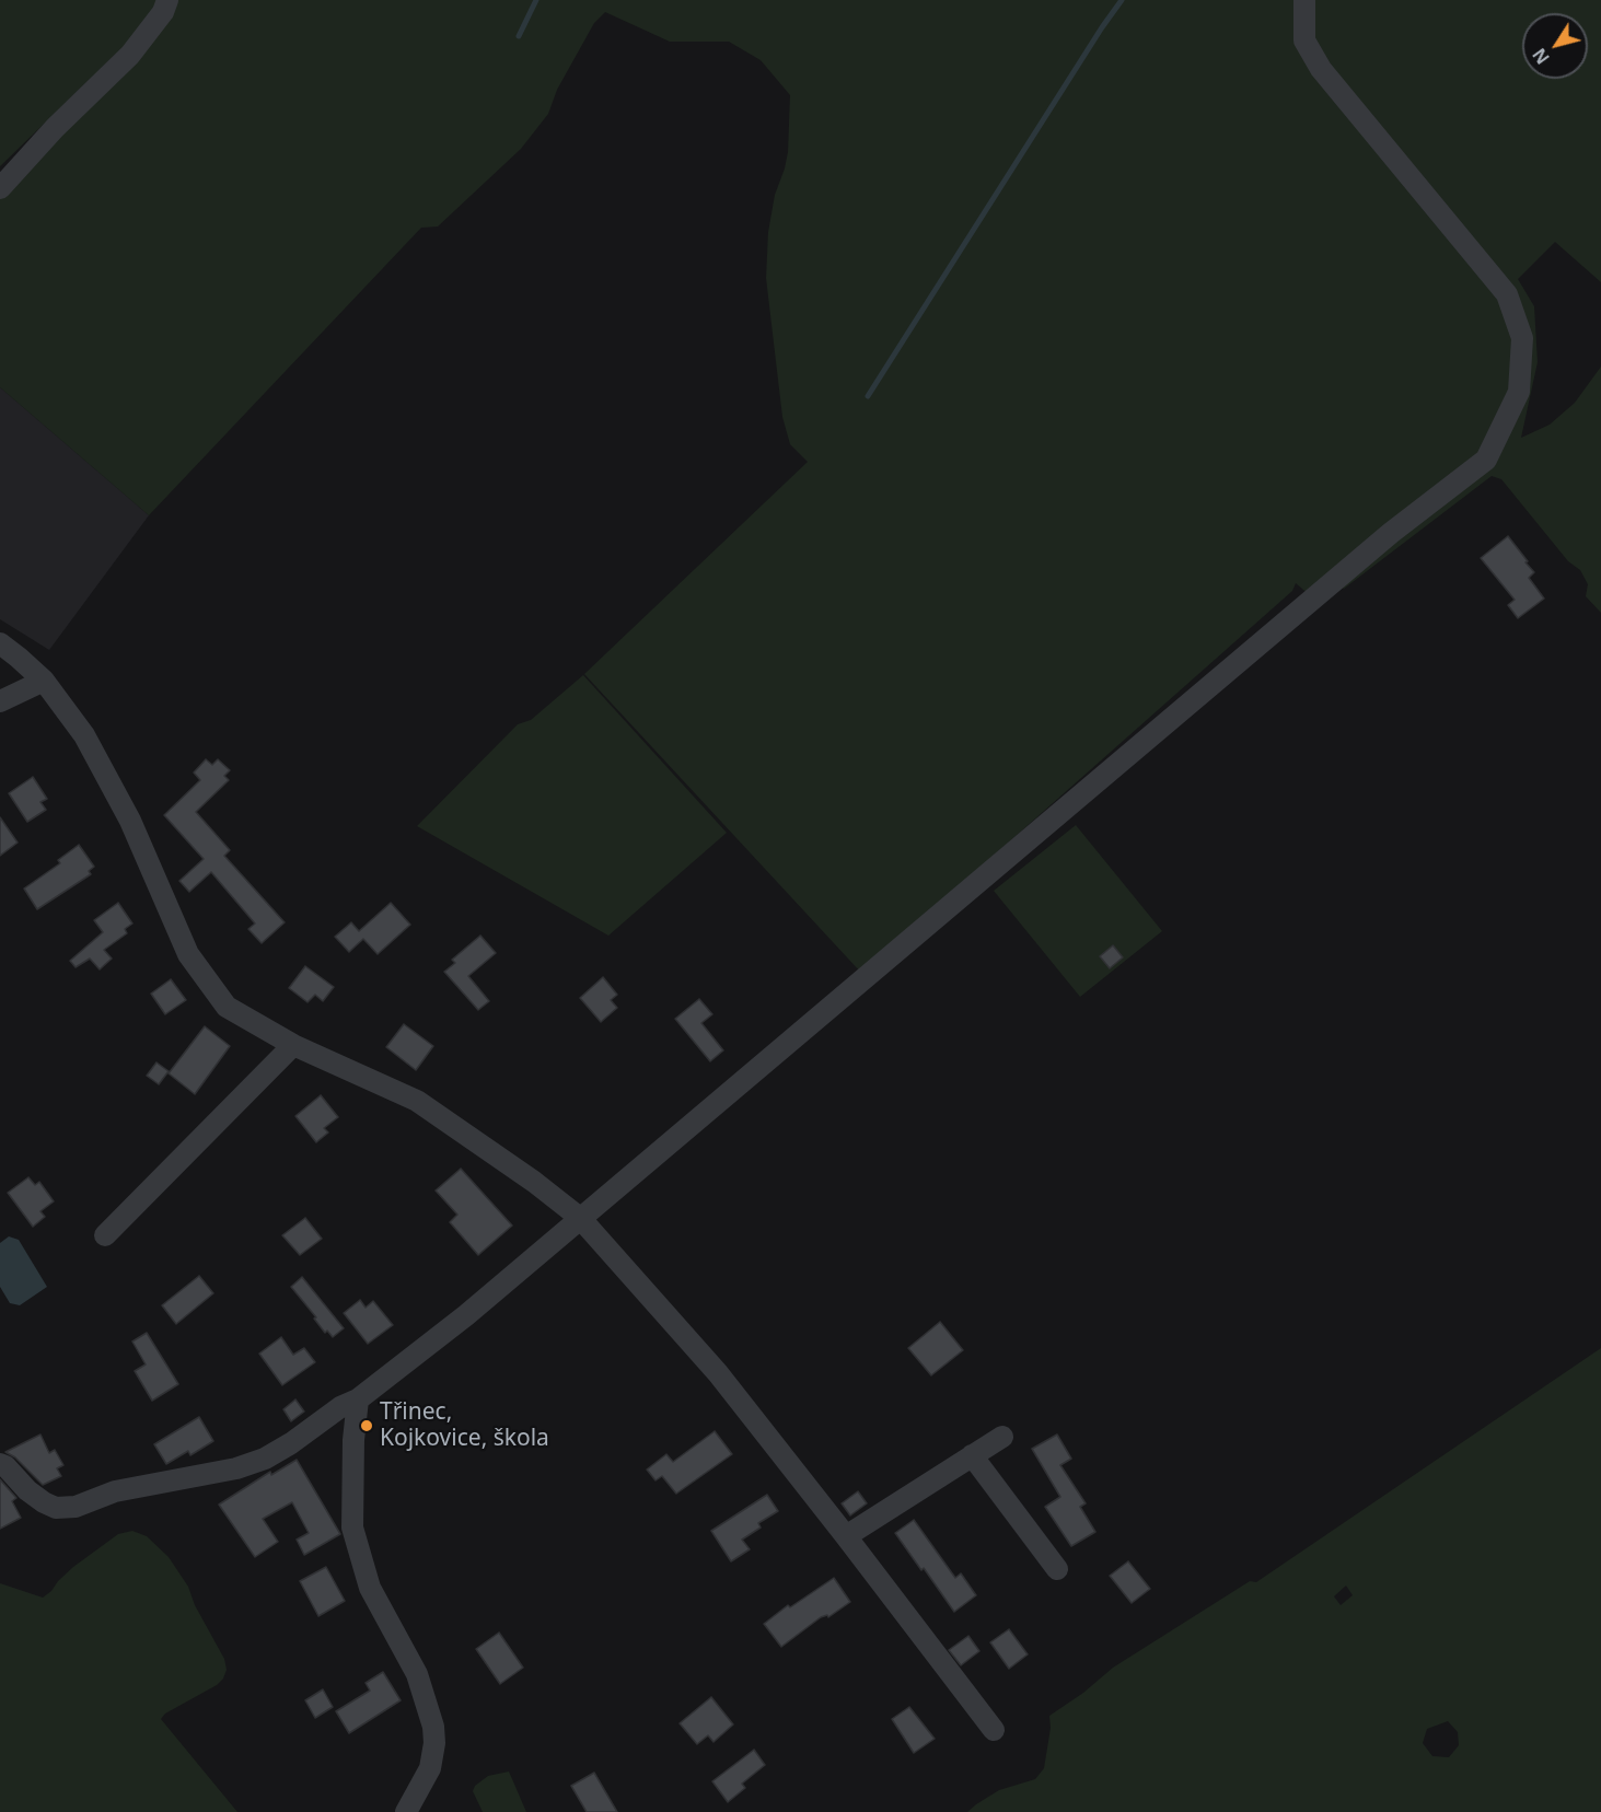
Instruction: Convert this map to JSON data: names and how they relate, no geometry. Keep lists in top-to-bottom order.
{
  "places": ["Třinec, Kojkovice, škola"],
  "north": "bottom left"
}
